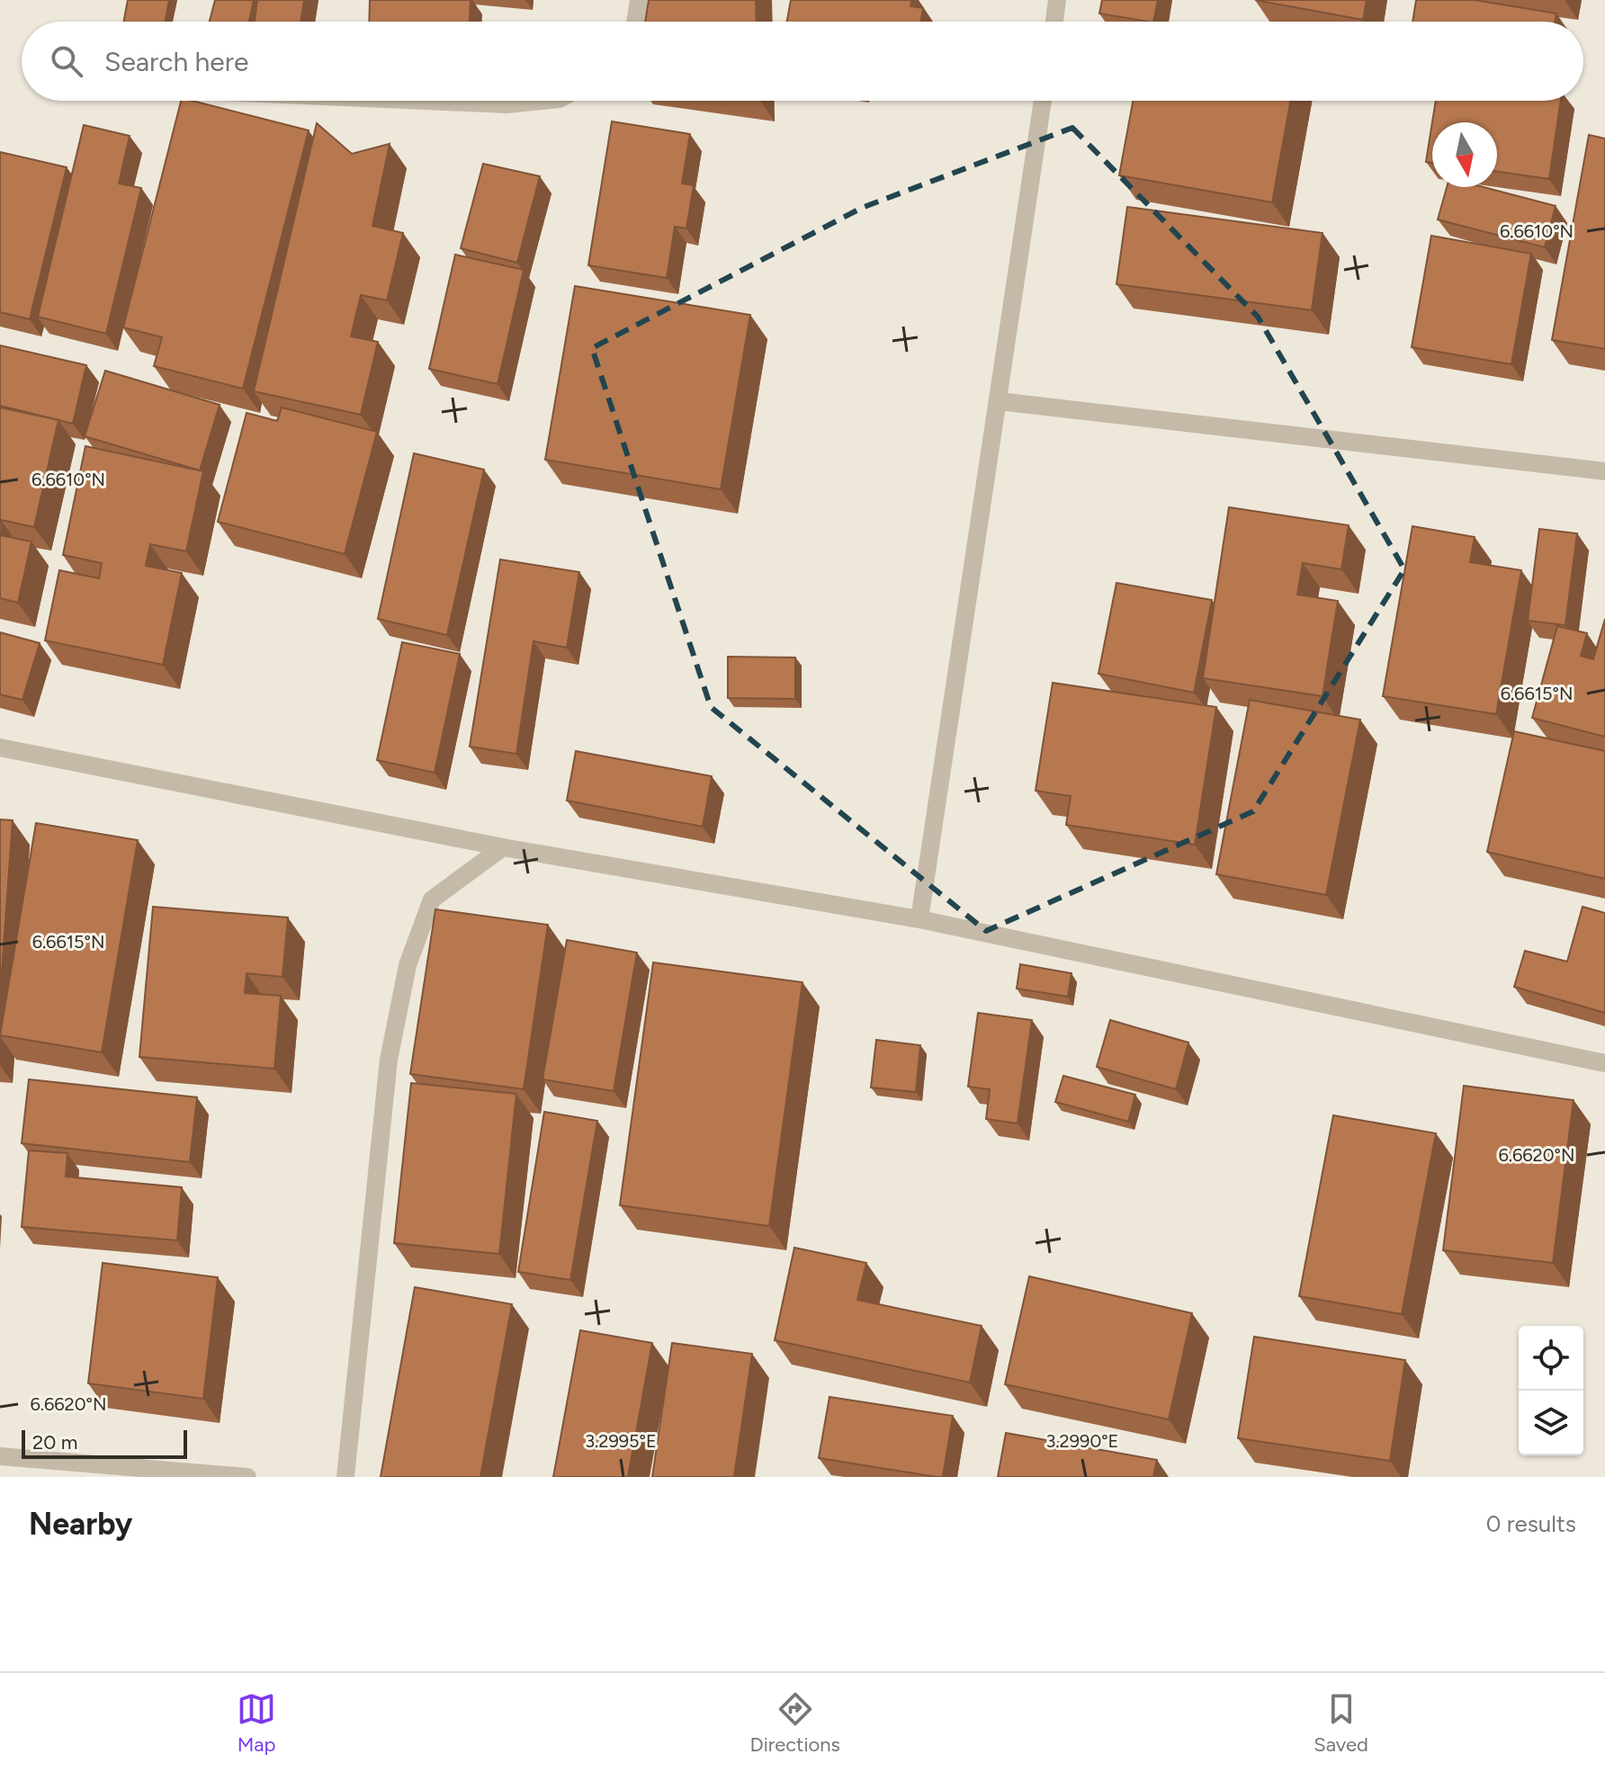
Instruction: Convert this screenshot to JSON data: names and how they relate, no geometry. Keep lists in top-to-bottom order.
{
  "scale_bar": "20 m",
  "north": "bottom",
  "page": {
    "search": "Search here",
    "scale": "20 m",
    "heading": ["Nearby", "0 results"],
    "nav": ["Map", "Directions", "Saved"]
  },
  "coordinates": [
    "6.6610°N",
    "6.6615°N",
    "6.6620°N",
    "3.2995°E",
    "3.2990°E"
  ]
}
